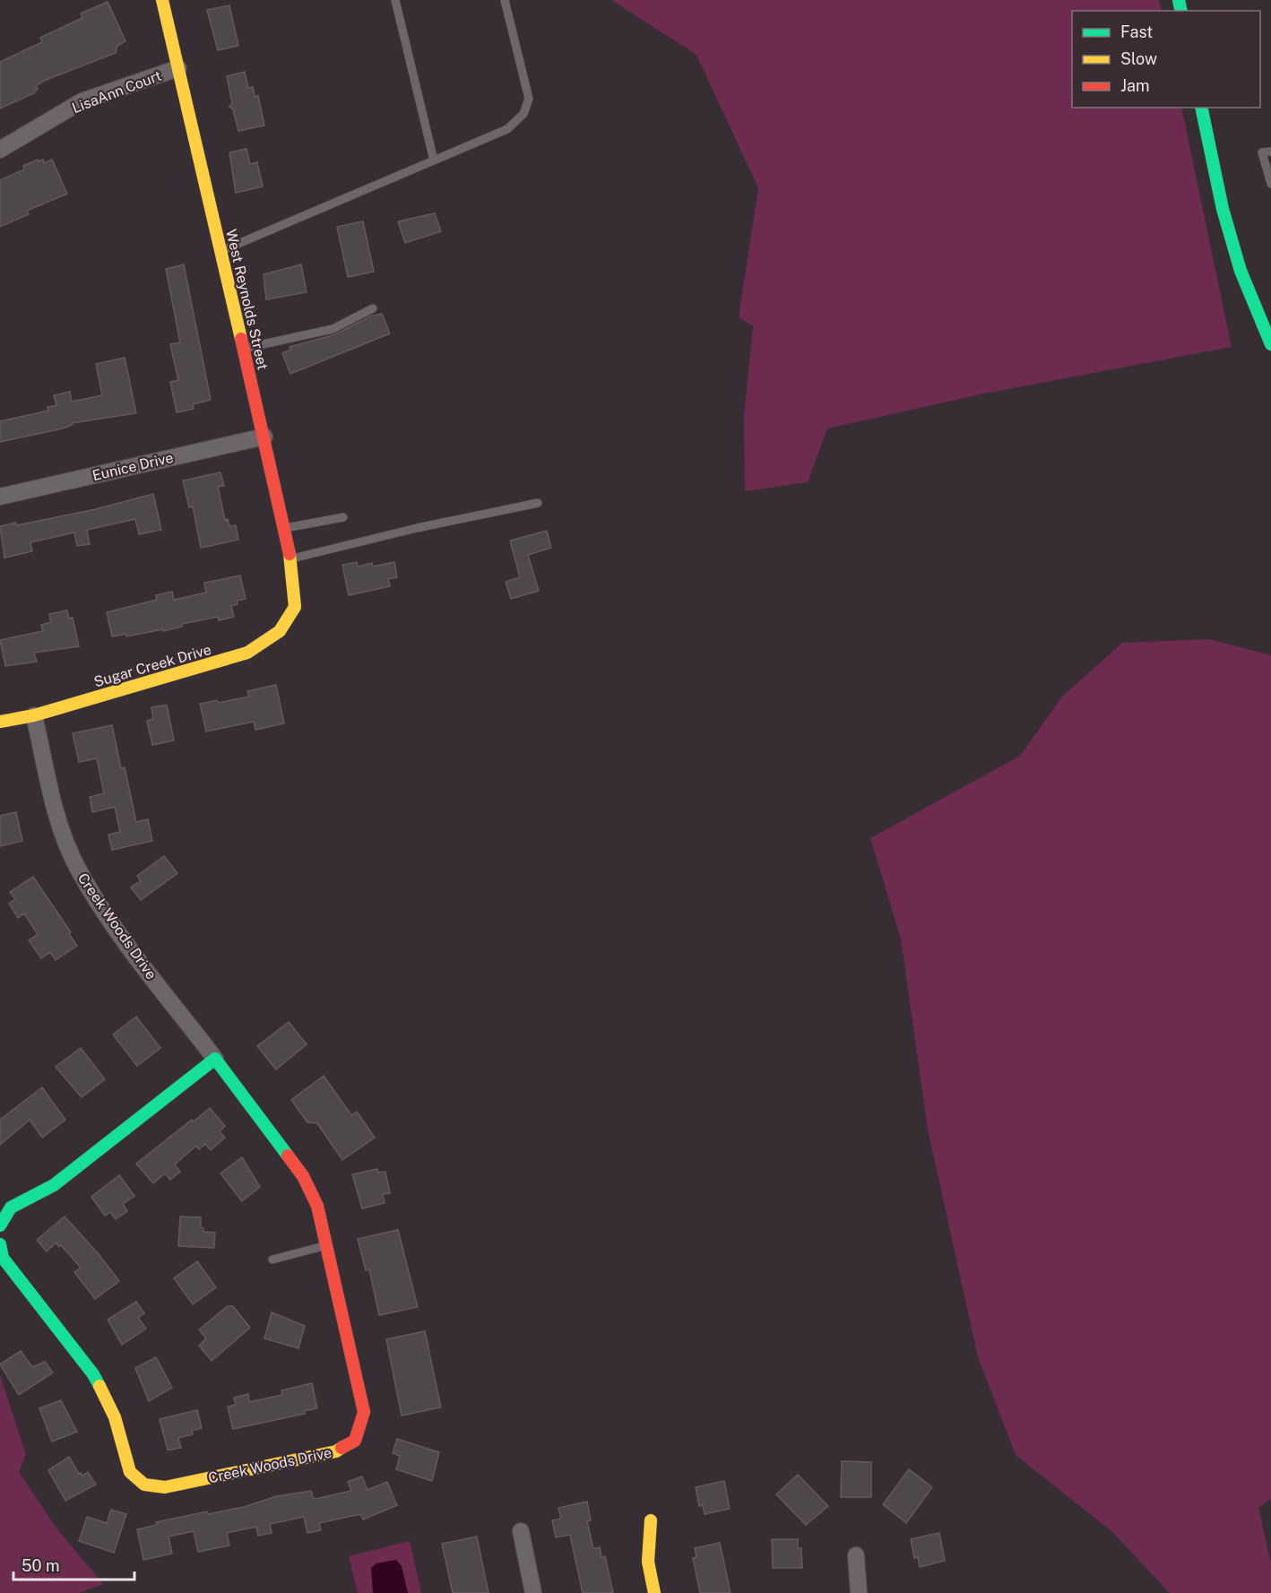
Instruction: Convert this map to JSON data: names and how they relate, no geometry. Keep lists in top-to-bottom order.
{
  "streets": {
    "street": [
      "LisaAnn Court",
      "West Reynolds Street",
      "Eunice Drive",
      "Sugar Creek Drive",
      "Creek Woods Drive"
    ]
  },
  "crossings": [
    ["LisaAnn Court", "West Reynolds Street"],
    ["West Reynolds Street", "Eunice Drive"],
    ["West Reynolds Street", "Sugar Creek Drive"],
    ["Sugar Creek Drive", "Creek Woods Drive"]
  ],
  "legend": ["Fast", "Slow", "Jam"],
  "scale_bar": "50 m"
}
